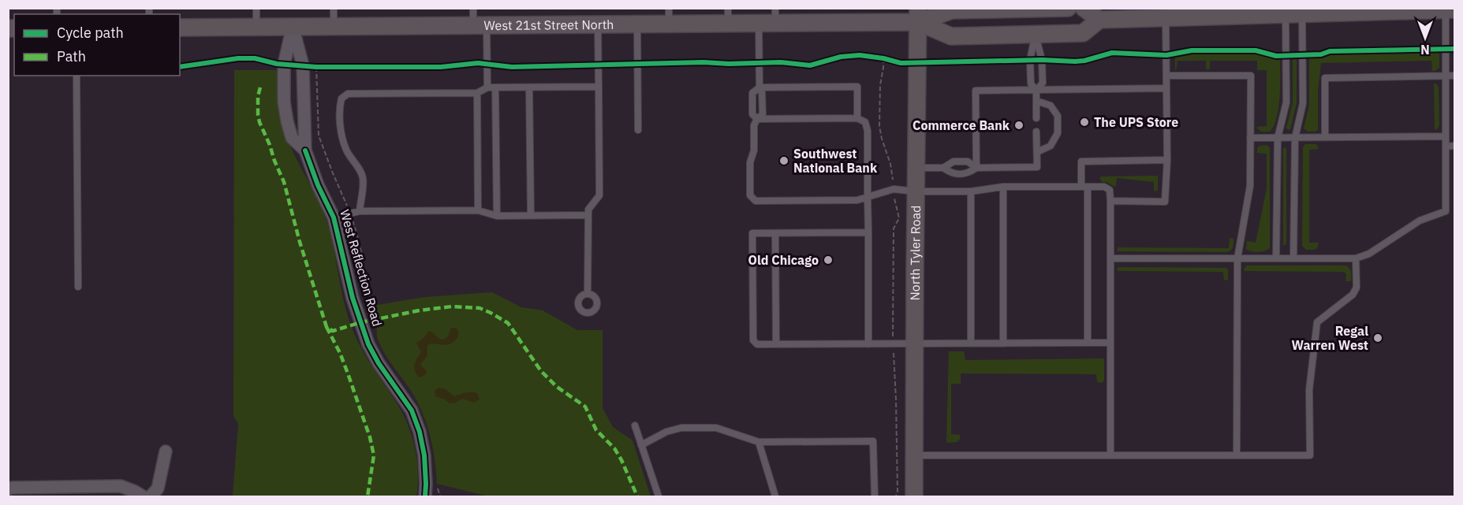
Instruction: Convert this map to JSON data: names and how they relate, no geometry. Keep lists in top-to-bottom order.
{
  "streets": {
    "main road": ["West 21st Street North", "North Tyler Road"],
    "street": ["West Reflection Road"]
  },
  "crossings": [
    ["West 21st Street North", "North Tyler Road"],
    ["West 21st Street North", "West Reflection Road"]
  ],
  "places": [
    "The UPS Store",
    "Commerce Bank",
    "Southwest National Bank",
    "Old Chicago",
    "Regal Warren West"
  ],
  "legend": ["Cycle path", "Path"],
  "north": "bottom"
}
